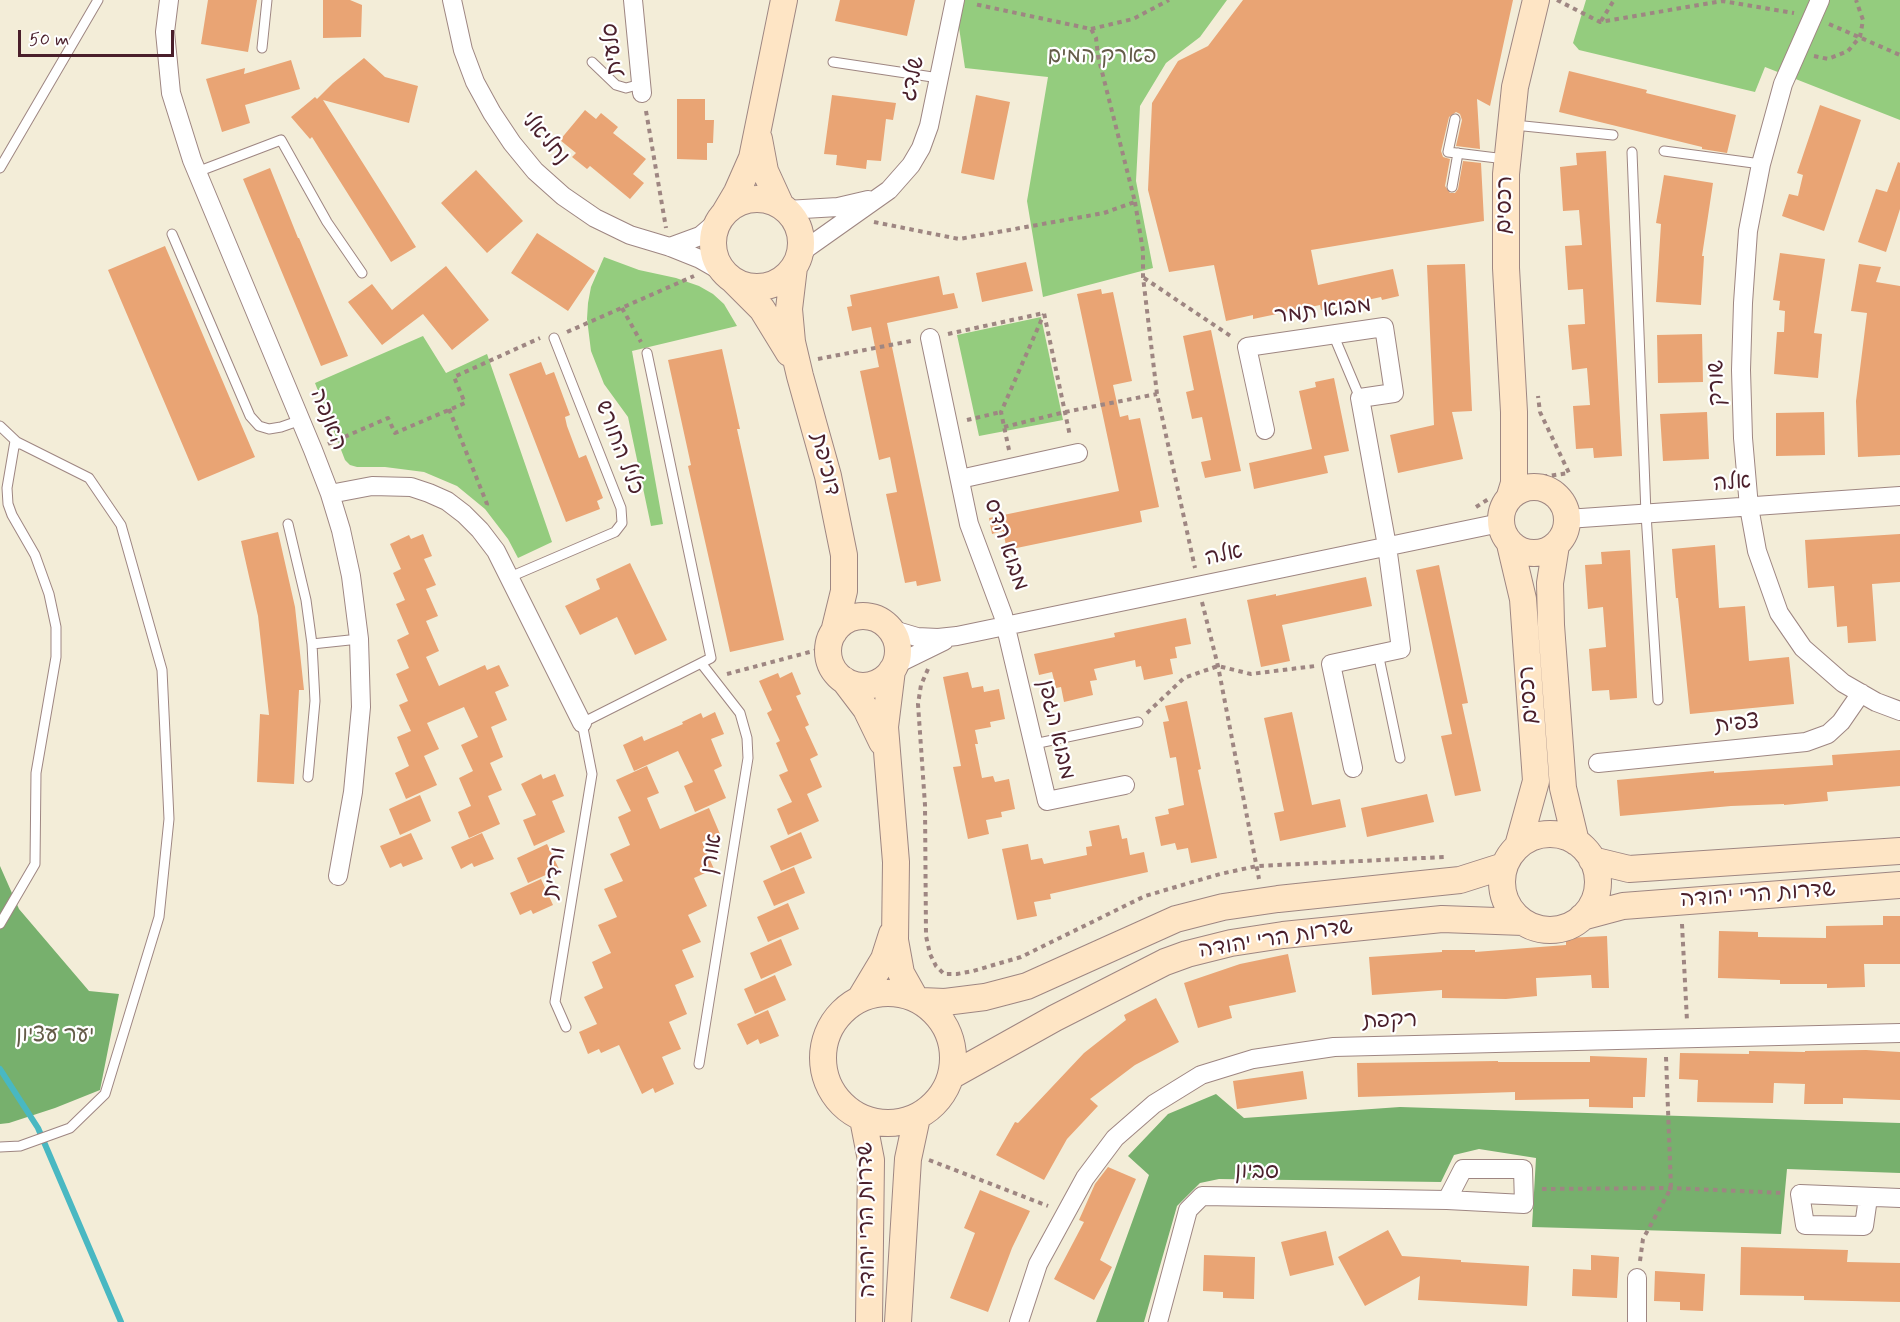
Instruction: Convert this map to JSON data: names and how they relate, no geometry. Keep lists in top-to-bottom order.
{
  "streets": {
    "street": [
      "סלעית",
      "שלדג",
      "נחליאלי",
      "רכסים",
      "מבוא תמר",
      "שורק",
      "האנפה",
      "דוכיפת",
      "אלה",
      "מבוא הדס",
      "צפית",
      "מבוא הגפן",
      "שדרות הרי יהודה",
      "רקפת",
      "סביון"
    ],
    "lane": ["כליל החורש", "אורן", "ורדית"]
  },
  "crossings": [
    ["שלדג", "נחליאלי"],
    ["שלדג", "דוכיפת"],
    ["נחליאלי", "דוכיפת"],
    ["רכסים", "אלה"],
    ["רכסים", "שדרות הרי יהודה"],
    ["שורק", "אלה"],
    ["שורק", "צפית"],
    ["דוכיפת", "אלה"],
    ["אלה", "מבוא הדס"],
    ["אלה", "מבוא הגפן"],
    ["מבוא הדס", "מבוא הגפן"]
  ],
  "parks": ["פארק המים", "יער עציון"],
  "scale_bar": "50 m"
}
